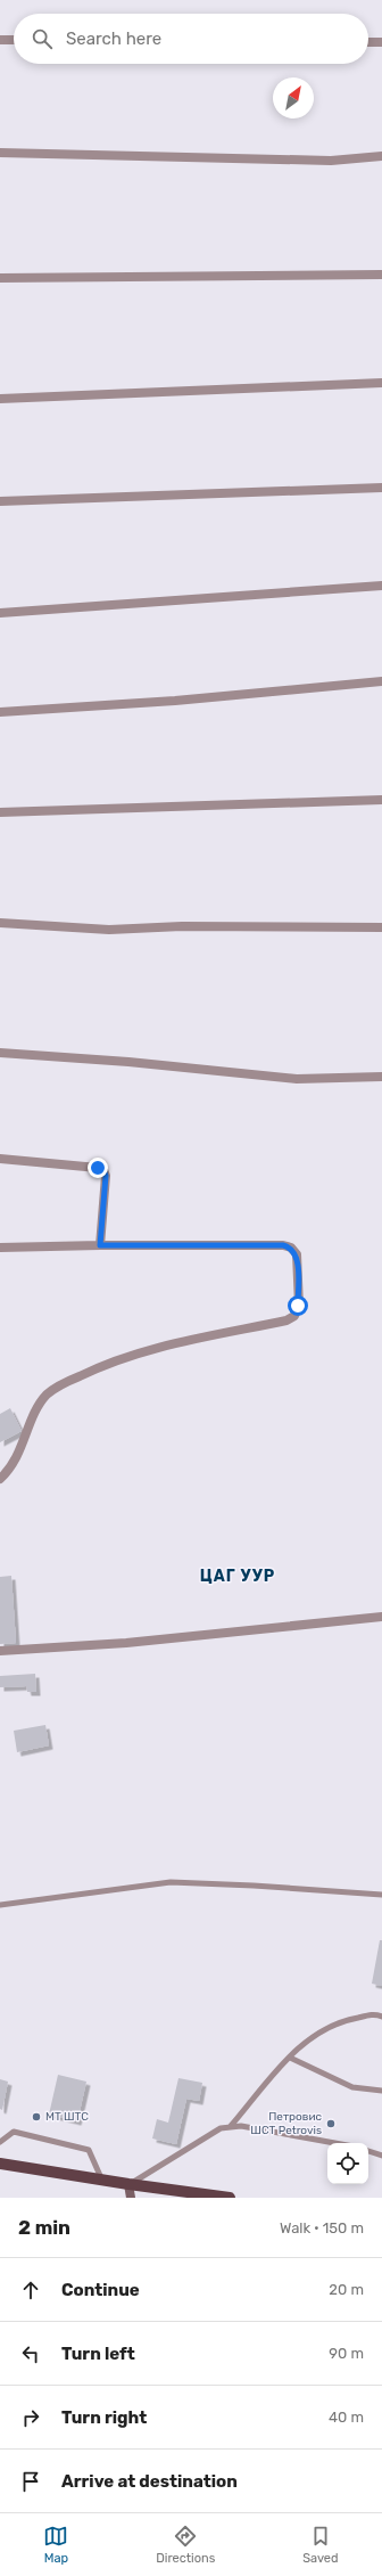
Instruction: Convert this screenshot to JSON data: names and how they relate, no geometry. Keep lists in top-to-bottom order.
{
  "districts": ["ЦАГ УУР"],
  "places": ["MT ШТС", "Петровис ШСТ Petrovis"],
  "north": "top right",
  "page": {
    "search": "Search here",
    "heading": ["2 min", "Walk · 150 m"],
    "list": [
      ["Continue", "20 m"],
      ["Turn left", "90 m"],
      ["Turn right", "40 m"],
      "Arrive at destination"
    ],
    "nav": ["Map", "Directions", "Saved"]
  }
}
